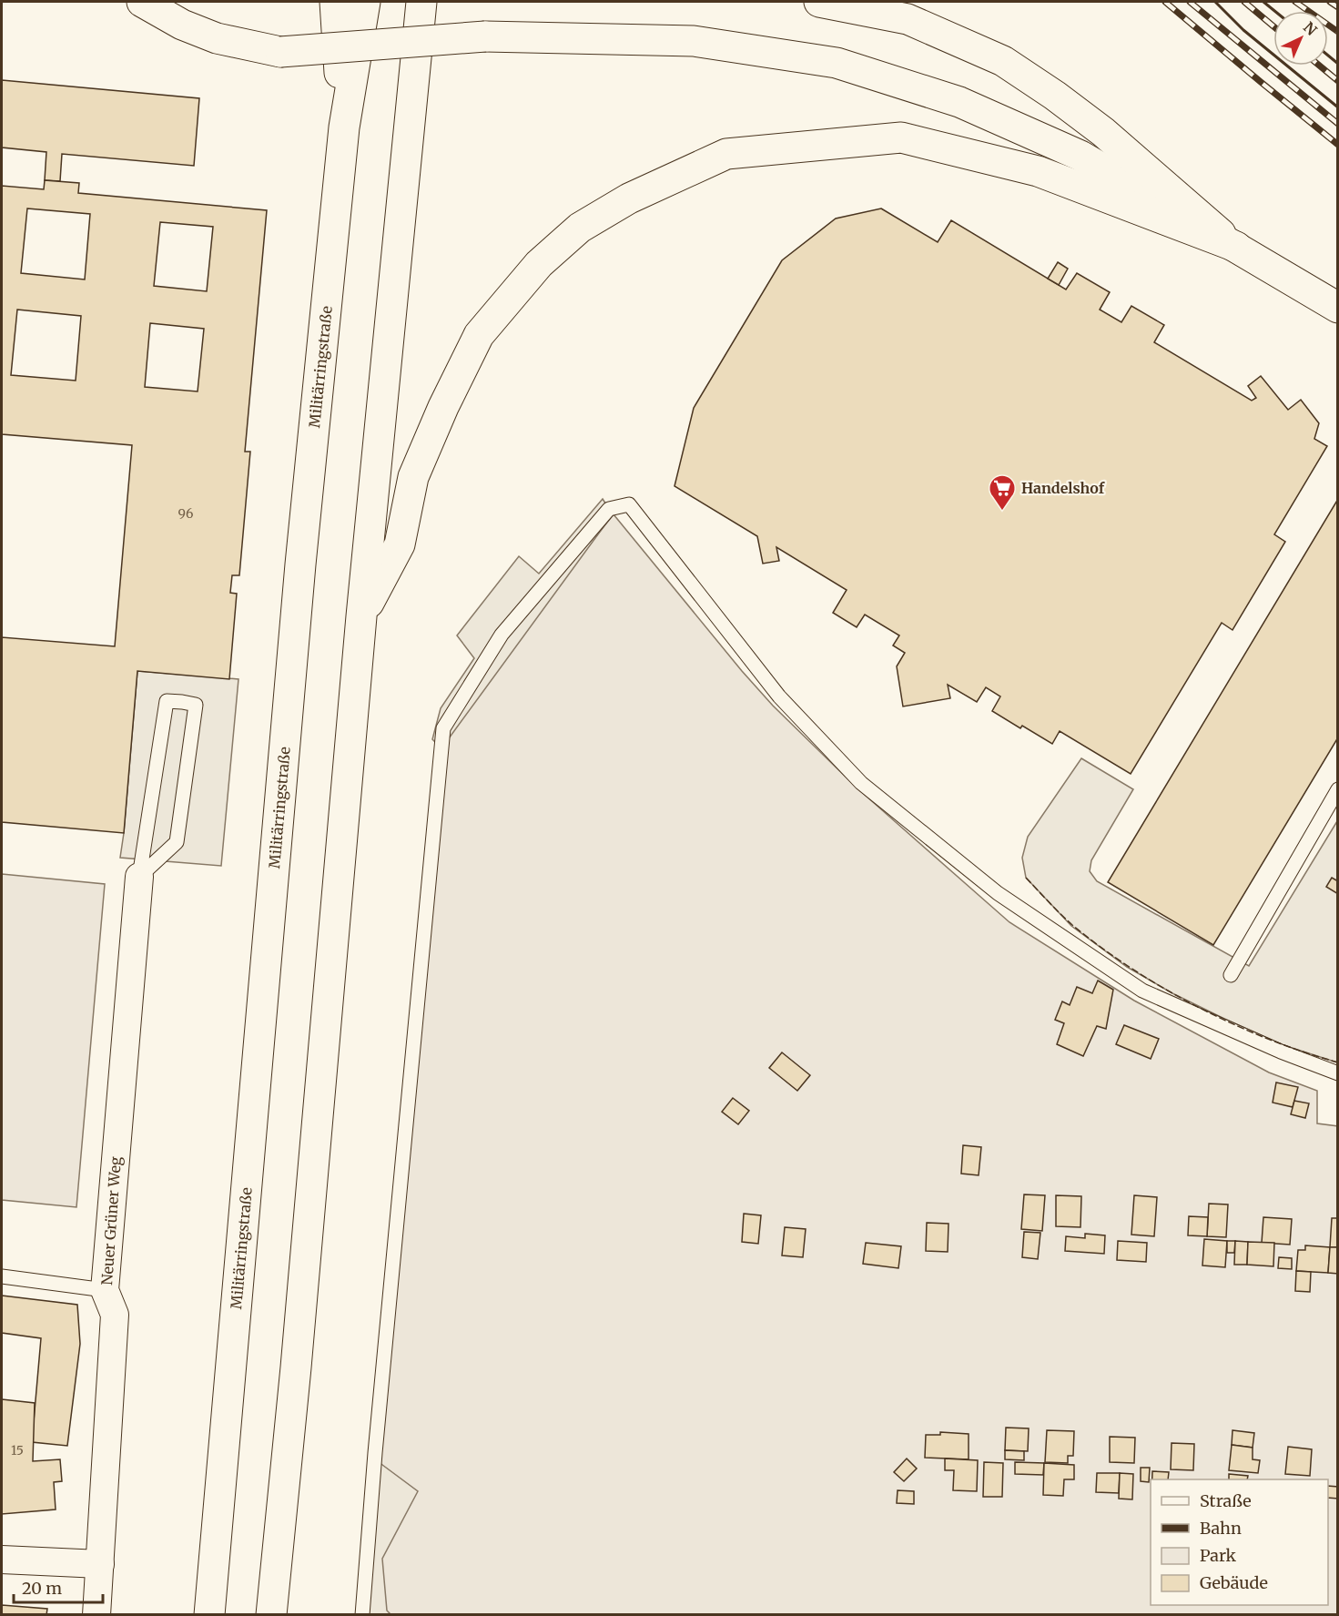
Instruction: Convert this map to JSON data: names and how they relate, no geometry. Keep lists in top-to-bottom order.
{
  "streets": {
    "main road": ["Militärringstraße"],
    "street": ["Neuer Grüner Weg"]
  },
  "places": {
    "supermarket": ["Handelshof"]
  },
  "house_numbers": ["96", "15"],
  "legend": [
    "Straße",
    "Bahn",
    "Park",
    "Gebäude"
  ],
  "scale_bar": "20 m",
  "north": "top right"
}
